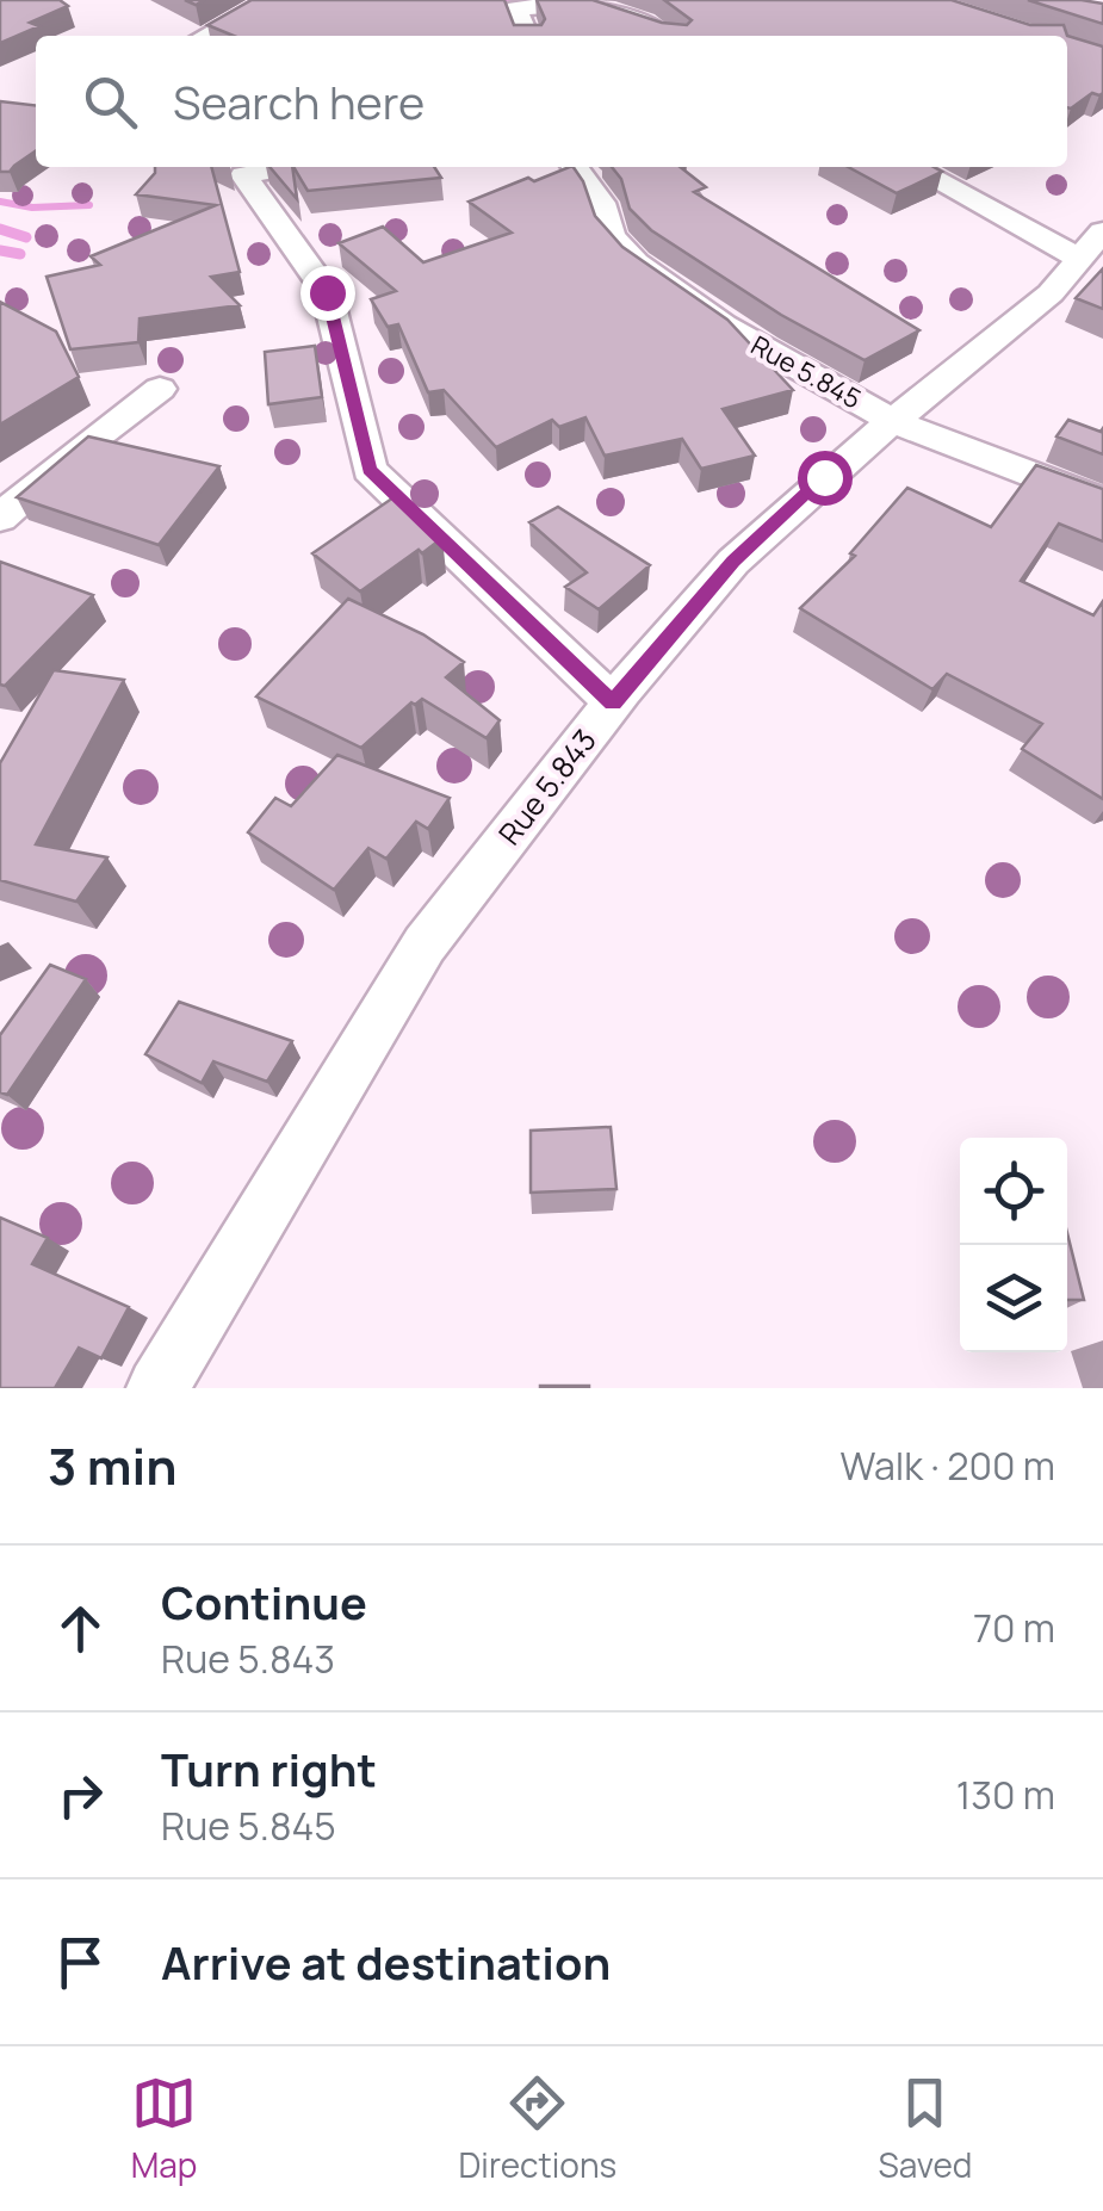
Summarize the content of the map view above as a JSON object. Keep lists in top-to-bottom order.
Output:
{
  "streets": {
    "street": ["Rue 5.845", "Rue 5.843"]
  },
  "crossings": [
    ["Rue 5.845", "Rue 5.843"]
  ],
  "page": {
    "search": "Search here",
    "heading": ["3 min", "Walk · 200 m"],
    "list": [
      ["Continue", "Rue 5.843", "70 m"],
      ["Turn right", "Rue 5.845", "130 m"],
      "Arrive at destination"
    ],
    "nav": ["Map", "Directions", "Saved"]
  }
}
